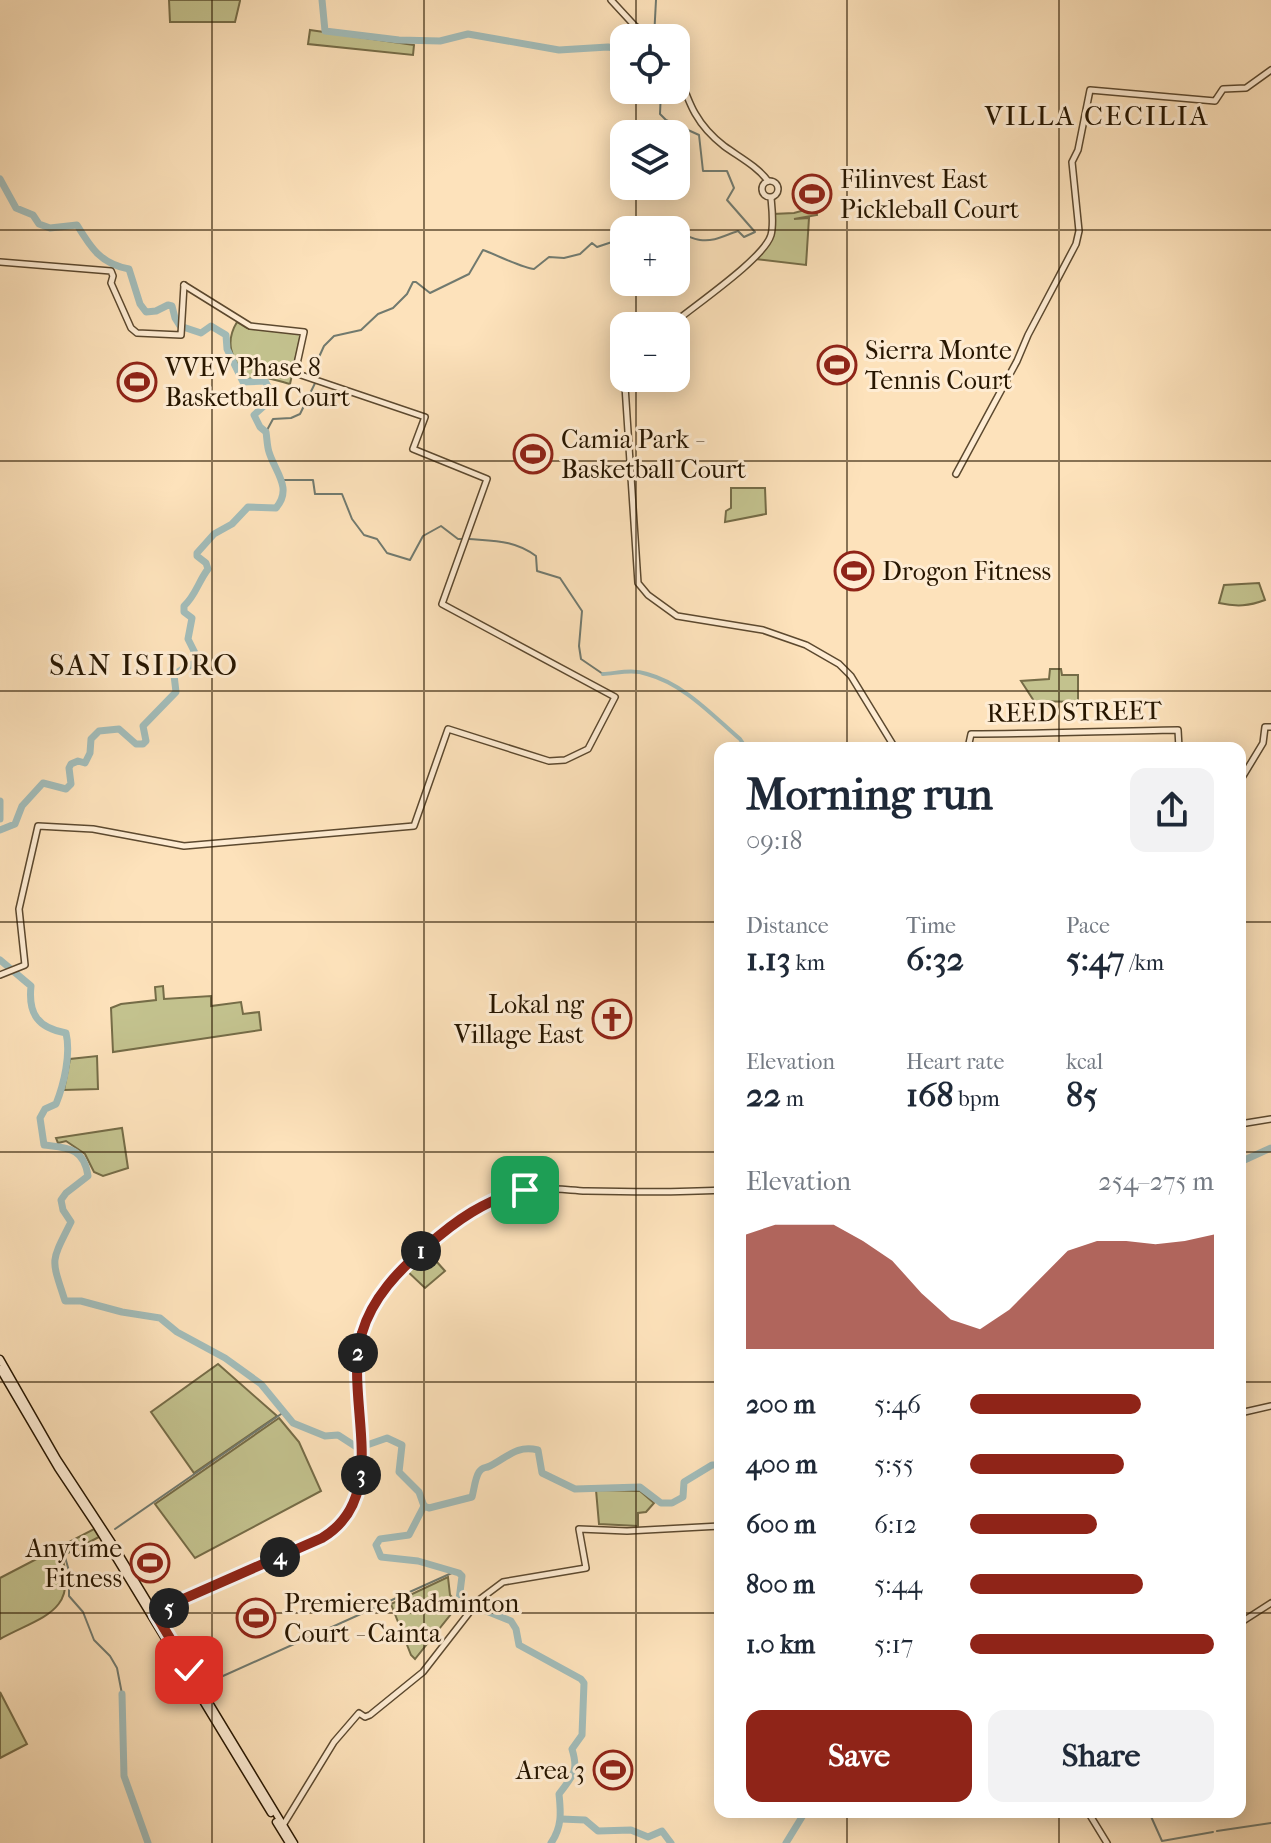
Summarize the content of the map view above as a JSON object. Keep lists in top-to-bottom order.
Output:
{
  "streets": {
    "street": ["REED STREET"]
  },
  "districts": ["VILLA CECILIA", "SAN ISIDRO"],
  "places": {
    "sports": [
      "Filinvest East Pickleball Court",
      "Sierra Monte Tennis Court",
      "VVEV Phase 8 Basketball Court",
      "Camia Park - Basketball Court",
      "Drogon Fitness",
      "Anytime Fitness",
      "Premiere Badminton Court - Cainta",
      "Area 3"
    ],
    "church": ["Lokal ng Village East"]
  },
  "page": {
    "map_buttons": ["+", "−"],
    "heading": ["Morning run", "09:18"],
    "stats": [
      ["Distance", "1.13 km"],
      ["Time", "6:32"],
      ["Pace", "5:47 /km"],
      ["Elevation", "22 m"],
      ["Heart rate", "168 bpm"],
      ["kcal", "85"]
    ],
    "chart": ["Elevation", "254–275 m"],
    "pins": [
      "1",
      "2",
      "3",
      "4",
      "5"
    ],
    "list": [
      {
        "name": "200 m",
        "note": "5:46"
      },
      {
        "name": "400 m",
        "note": "5:55"
      },
      {
        "name": "600 m",
        "note": "6:12"
      },
      {
        "name": "800 m",
        "note": "5:44"
      },
      {
        "name": "1.0 km",
        "note": "5:17"
      }
    ],
    "buttons": ["Save", "Share"]
  }
}
